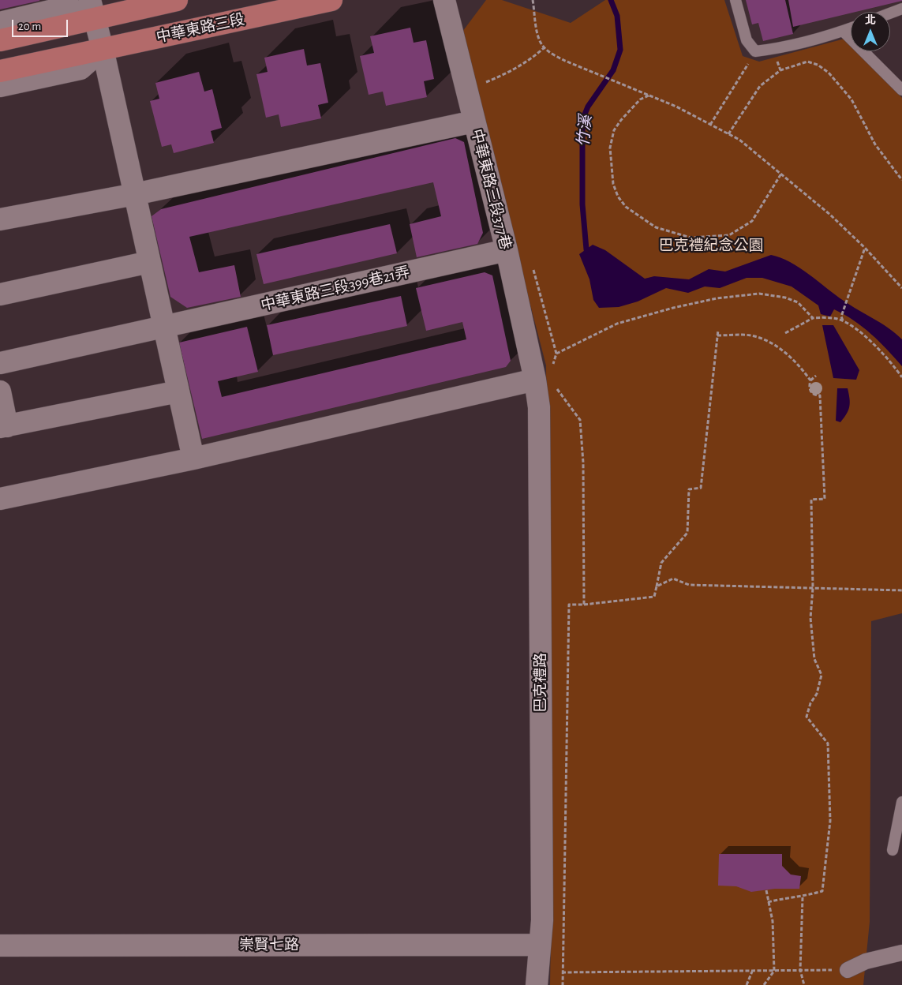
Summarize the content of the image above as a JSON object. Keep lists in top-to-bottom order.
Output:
{
  "streets": {
    "main road": ["中華東路三段"],
    "street": [
      "中華東路三段377巷",
      "中華東路三段399巷21弄",
      "巴克禮路",
      "崇賢七路"
    ]
  },
  "crossings": [
    ["中華東路三段377巷", "中華東路三段399巷21弄"],
    ["中華東路三段377巷", "巴克禮路"],
    ["巴克禮路", "崇賢七路"]
  ],
  "water": ["竹溪"],
  "parks": ["巴克禮紀念公園"],
  "scale_bar": "20 m",
  "north": "top"
}
